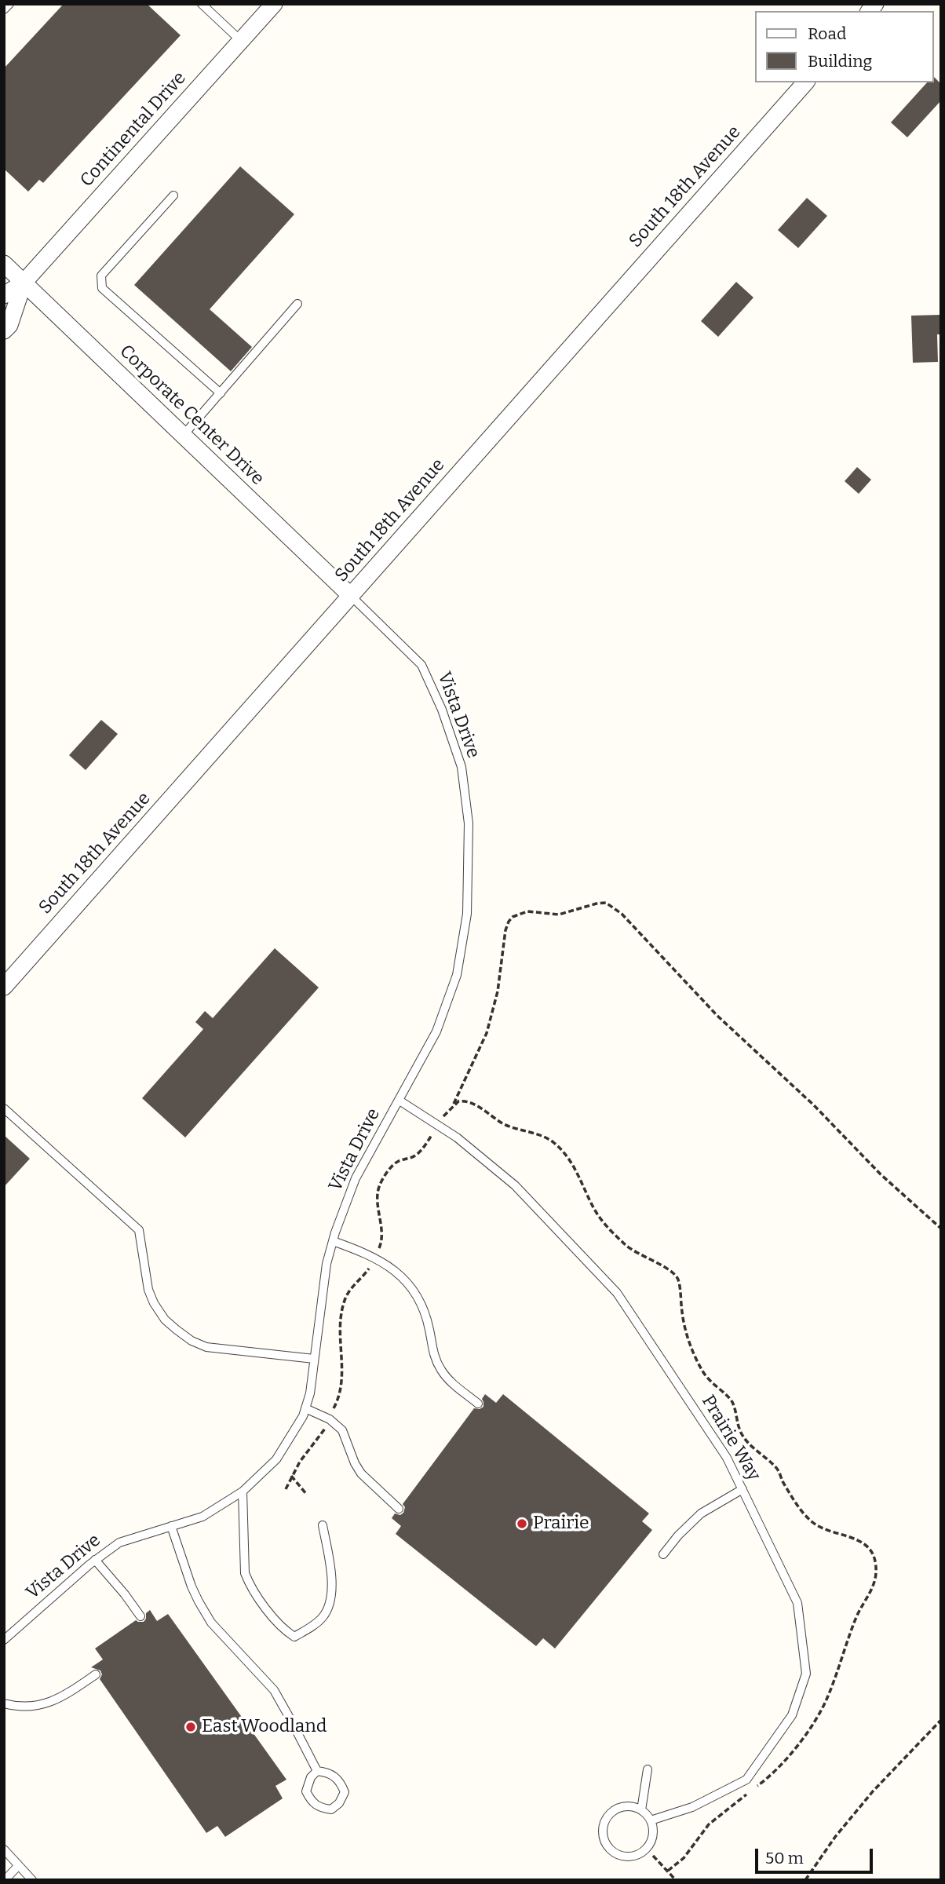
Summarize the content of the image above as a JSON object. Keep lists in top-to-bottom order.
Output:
{
  "streets": {
    "street": ["Continental Drive", "South 18th Avenue", "Corporate Center Drive"],
    "lane": ["Vista Drive", "Prairie Way"]
  },
  "crossings": [
    ["Continental Drive", "Corporate Center Drive"],
    ["South 18th Avenue", "Corporate Center Drive"],
    ["South 18th Avenue", "Vista Drive"],
    ["Corporate Center Drive", "Vista Drive"],
    ["Vista Drive", "Prairie Way"]
  ],
  "places": ["Prairie", "East Woodland"],
  "legend": ["Road", "Building"],
  "scale_bar": "50 m"
}
